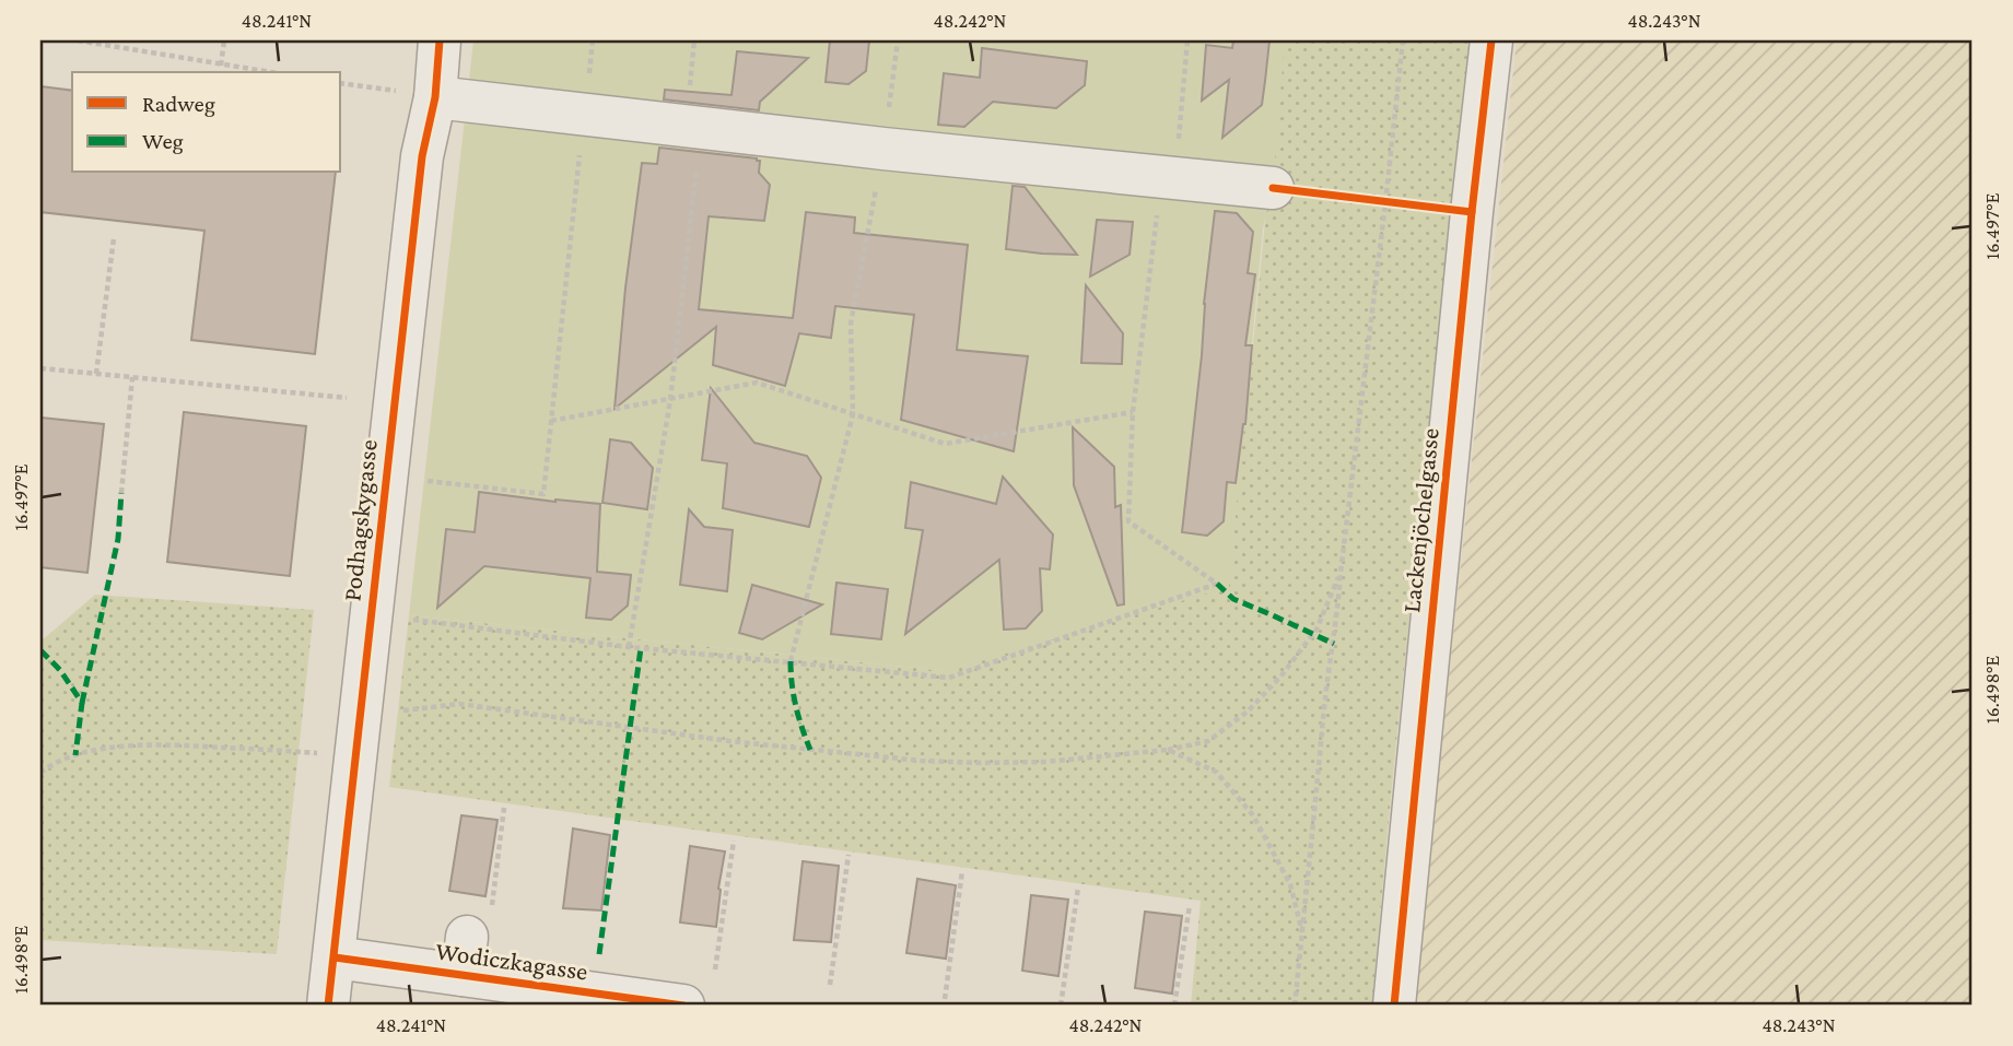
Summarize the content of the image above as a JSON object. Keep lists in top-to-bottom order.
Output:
{
  "streets": {
    "street": ["Podhagskygasse", "Lackenjöchelgasse", "Wodiczkagasse"]
  },
  "crossings": [
    ["Podhagskygasse", "Wodiczkagasse"]
  ],
  "legend": ["Radweg", "Weg"],
  "coordinates": [
    "48.241°N",
    "48.242°N",
    "48.243°N",
    "16.497°E",
    "16.498°E"
  ]
}
